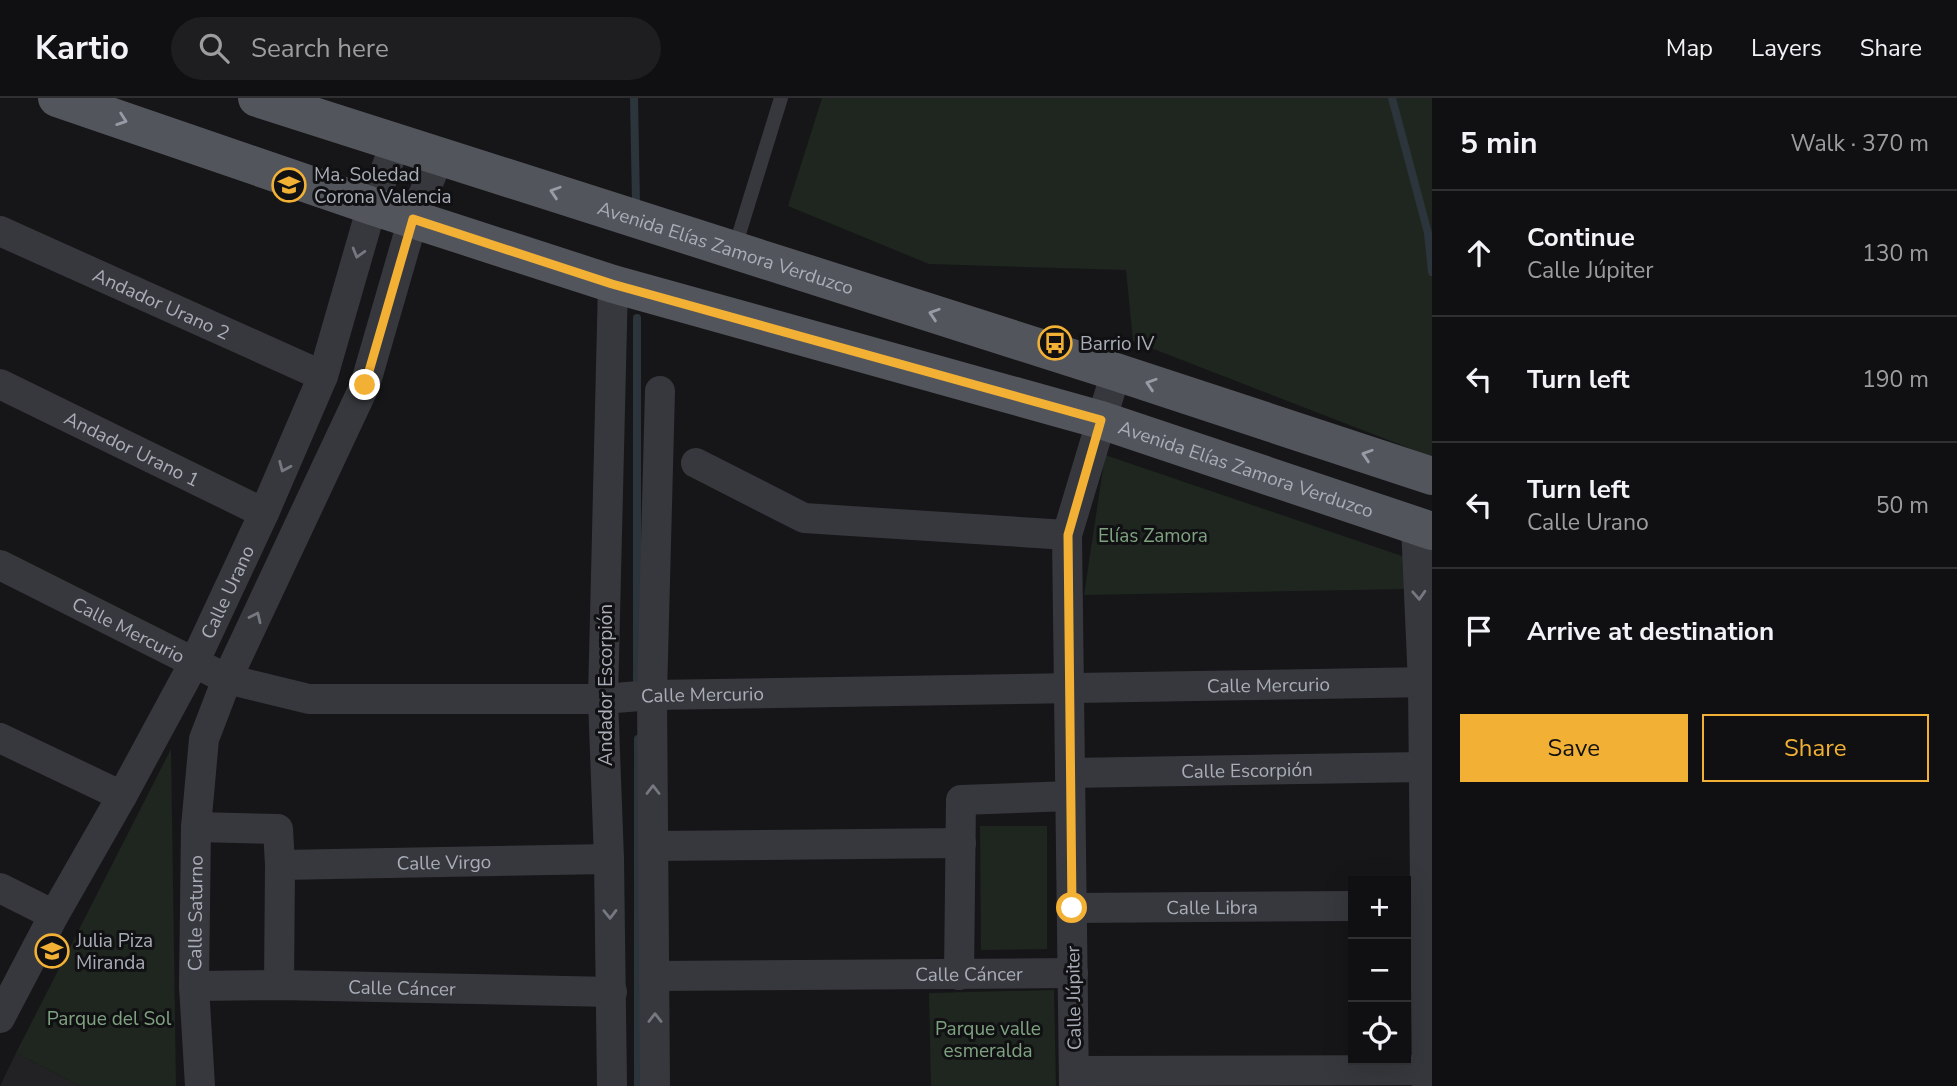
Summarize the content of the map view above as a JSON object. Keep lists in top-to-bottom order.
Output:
{
  "streets": {
    "main road": ["Avenida Elías Zamora Verduzco"],
    "street": [
      "Andador Urano 2",
      "Andador Urano 1",
      "Calle Urano",
      "Calle Mercurio",
      "Andador Escorpión",
      "Calle Escorpión",
      "Calle Virgo",
      "Calle Libra",
      "Calle Saturno",
      "Calle Cáncer",
      "Calle Júpiter"
    ]
  },
  "crossings": [
    ["Avenida Elías Zamora Verduzco", "Calle Urano"],
    ["Avenida Elías Zamora Verduzco", "Andador Escorpión"],
    ["Avenida Elías Zamora Verduzco", "Calle Júpiter"],
    ["Andador Urano 2", "Calle Urano"],
    ["Andador Urano 1", "Calle Urano"],
    ["Calle Urano", "Calle Mercurio"],
    ["Calle Urano", "Calle Saturno"],
    ["Calle Mercurio", "Andador Escorpión"],
    ["Calle Mercurio", "Calle Júpiter"],
    ["Andador Escorpión", "Calle Virgo"],
    ["Andador Escorpión", "Calle Cáncer"],
    ["Calle Escorpión", "Calle Júpiter"],
    ["Calle Libra", "Calle Júpiter"],
    ["Calle Saturno", "Calle Cáncer"],
    ["Calle Cáncer", "Calle Júpiter"]
  ],
  "parks": ["Elías Zamora", "Parque del Sol", "Parque valle esmeralda"],
  "places": {
    "school or university": ["Ma. Soledad Corona Valencia", "Julia Piza Miranda"],
    "bus stop": ["Barrio IV"]
  },
  "page": {
    "header": "Kartio",
    "search": "Search here",
    "nav": ["Map", "Layers", "Share"],
    "heading": ["5 min", "Walk · 370 m"],
    "list": [
      ["Continue", "Calle Júpiter", "130 m"],
      ["Turn left", "190 m"],
      ["Turn left", "Calle Urano", "50 m"],
      "Arrive at destination"
    ],
    "buttons": ["Save", "Share"],
    "map_buttons": ["+", "−"]
  }
}
